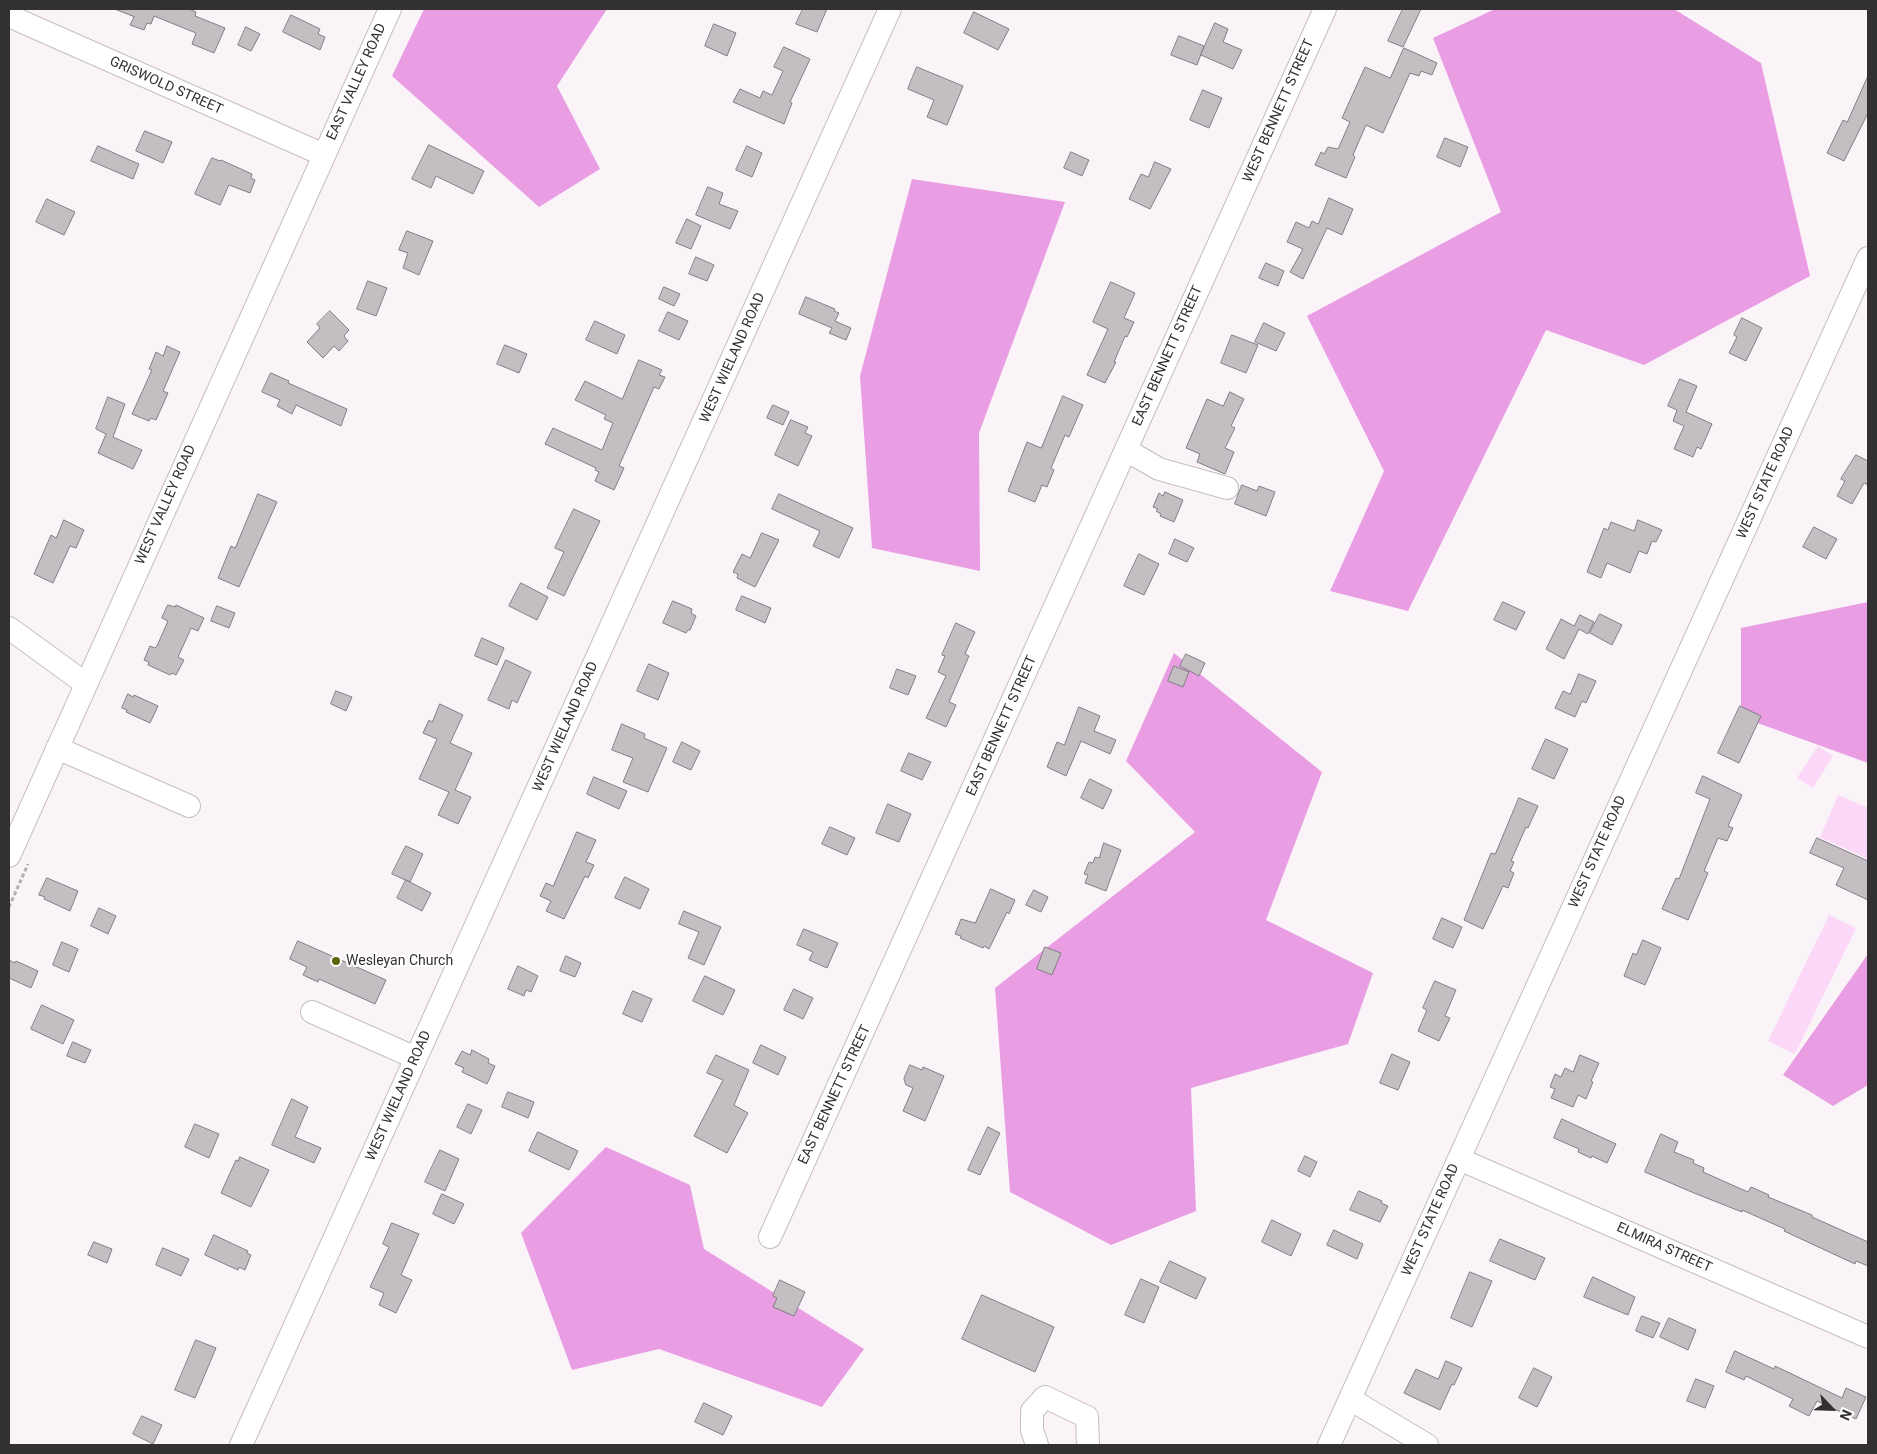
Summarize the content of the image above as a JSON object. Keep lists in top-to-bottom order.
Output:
{
  "streets": {
    "street": [
      "EAST VALLEY ROAD",
      "GRISWOLD STREET",
      "WEST BENNETT STREET",
      "EAST BENNETT STREET",
      "WEST WIELAND ROAD",
      "WEST STATE ROAD",
      "WEST VALLEY ROAD",
      "ELMIRA STREET"
    ]
  },
  "crossings": [
    ["EAST VALLEY ROAD", "GRISWOLD STREET"],
    ["EAST VALLEY ROAD", "WEST VALLEY ROAD"],
    ["GRISWOLD STREET", "WEST VALLEY ROAD"],
    ["WEST BENNETT STREET", "EAST BENNETT STREET"],
    ["WEST STATE ROAD", "ELMIRA STREET"]
  ],
  "places": ["Wesleyan Church"],
  "north": "bottom right"
}
